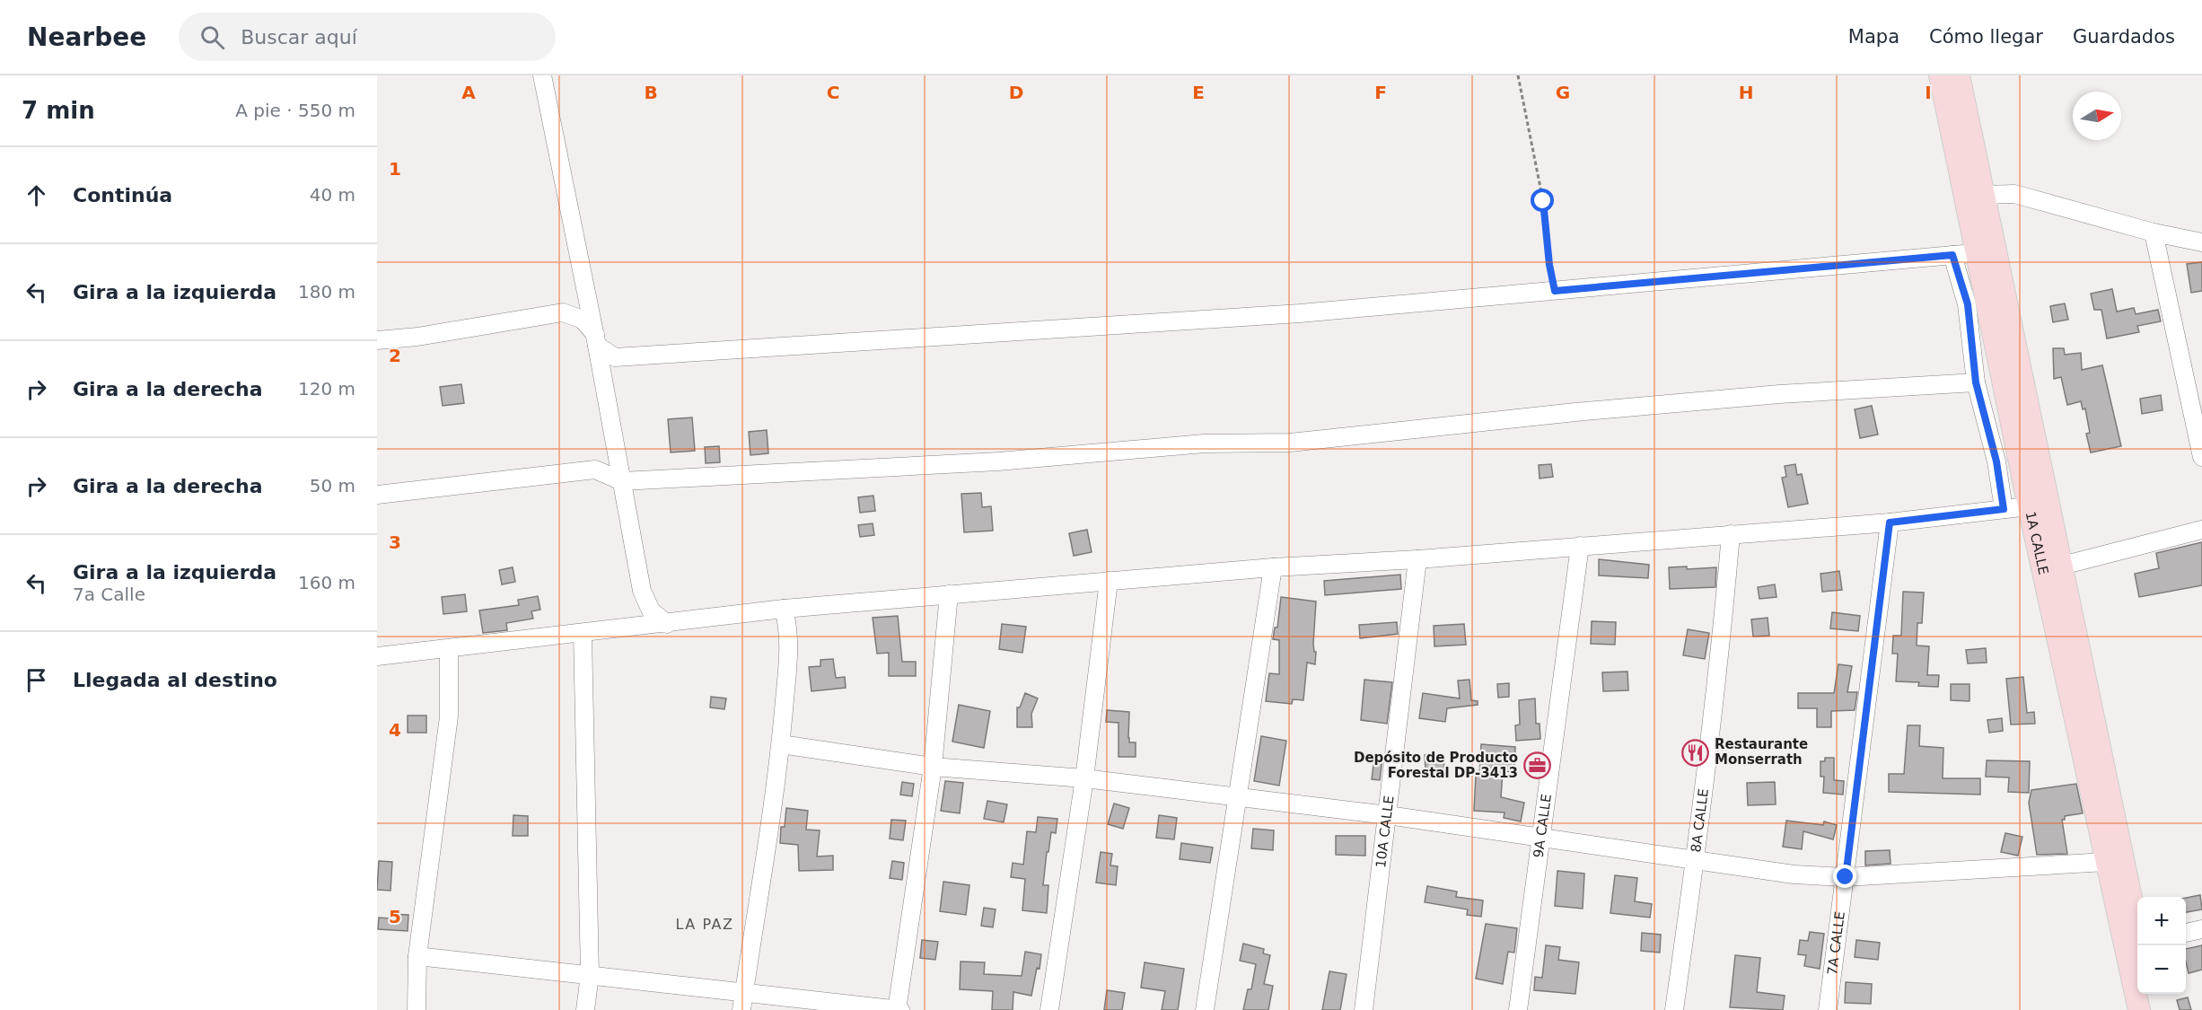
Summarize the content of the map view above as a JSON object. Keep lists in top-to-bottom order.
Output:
{
  "streets": {
    "main road": ["1A CALLE"],
    "street": [
      "8A CALLE",
      "9A CALLE",
      "10A CALLE",
      "7A CALLE"
    ]
  },
  "districts": ["LA PAZ"],
  "places": {
    "restaurant": ["Restaurante Monserrath"],
    "office": ["Depósito de Producto Forestal DP-3413"]
  },
  "north": "right",
  "page": {
    "header": "Nearbee",
    "search": "Buscar aquí",
    "nav": ["Mapa", "Cómo llegar", "Guardados"],
    "heading": ["7 min", "A pie · 550 m"],
    "list": [
      ["Continúa", "40 m"],
      ["Gira a la izquierda", "180 m"],
      ["Gira a la derecha", "120 m"],
      ["Gira a la derecha", "50 m"],
      ["Gira a la izquierda", "7a Calle", "160 m"],
      "Llegada al destino"
    ],
    "map_buttons": ["+", "−"]
  },
  "grid": {
    "columns": [
      "A",
      "B",
      "C",
      "D",
      "E",
      "F",
      "G",
      "H",
      "I"
    ],
    "rows": [
      "1",
      "2",
      "3",
      "4",
      "5"
    ]
  }
}
